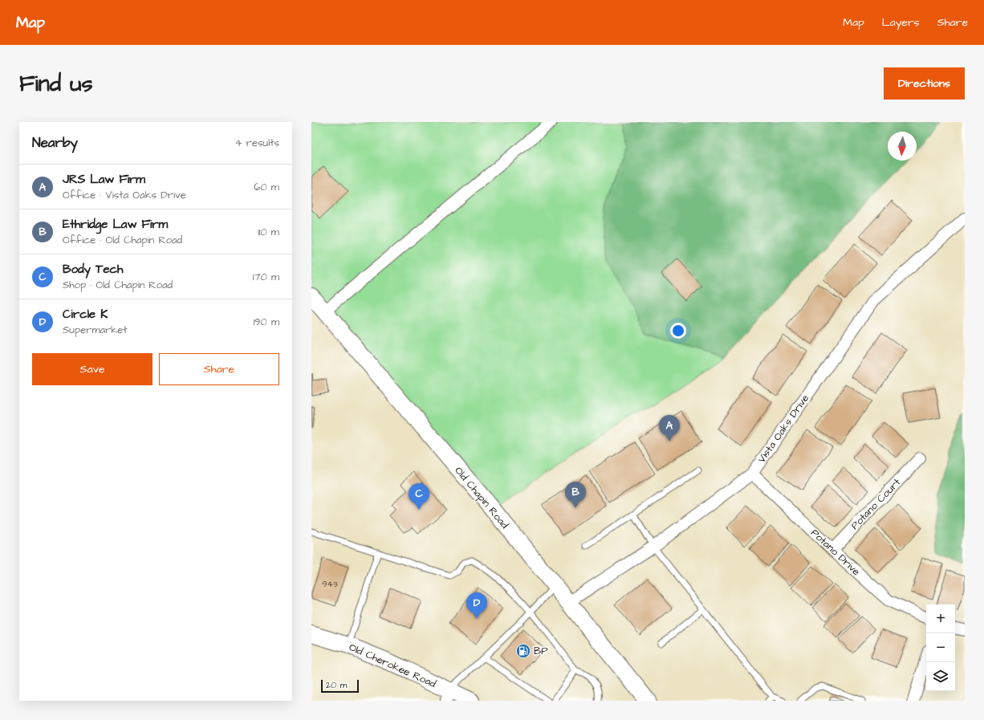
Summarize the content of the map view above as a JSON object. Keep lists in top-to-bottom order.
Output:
{
  "streets": {
    "street": [
      "Vista Oaks Drive",
      "Old Chapin Road",
      "Potano Court",
      "Potano Drive",
      "Old Cherokee Road"
    ]
  },
  "crossings": [
    ["Vista Oaks Drive", "Old Chapin Road"],
    ["Vista Oaks Drive", "Potano Drive"],
    ["Potano Court", "Potano Drive"]
  ],
  "places": {
    "fuel station": ["BP"]
  },
  "house_numbers": ["943"],
  "scale_bar": "20 m",
  "north": "bottom",
  "page": {
    "header": "Map",
    "nav": ["Map", "Layers", "Share"],
    "buttons": [
      "Directions",
      ["Save", "Share"]
    ],
    "title": "Find us",
    "heading": ["Nearby", "4 results"],
    "list": [
      {
        "mark": "A",
        "name": "JRS Law Firm",
        "note": "Office · Vista Oaks Drive",
        "value": "60 m"
      },
      {
        "mark": "B",
        "name": "Ethridge Law Firm",
        "note": "Office · Old Chapin Road",
        "value": "110 m"
      },
      {
        "mark": "C",
        "name": "Body Tech",
        "note": "Shop · Old Chapin Road",
        "value": "170 m"
      },
      {
        "mark": "D",
        "name": "Circle K",
        "note": "Supermarket",
        "value": "190 m"
      }
    ],
    "pins": [
      "A",
      "B",
      "C",
      "D"
    ],
    "map_buttons": ["+", "−"],
    "scale": "20 m"
  }
}
